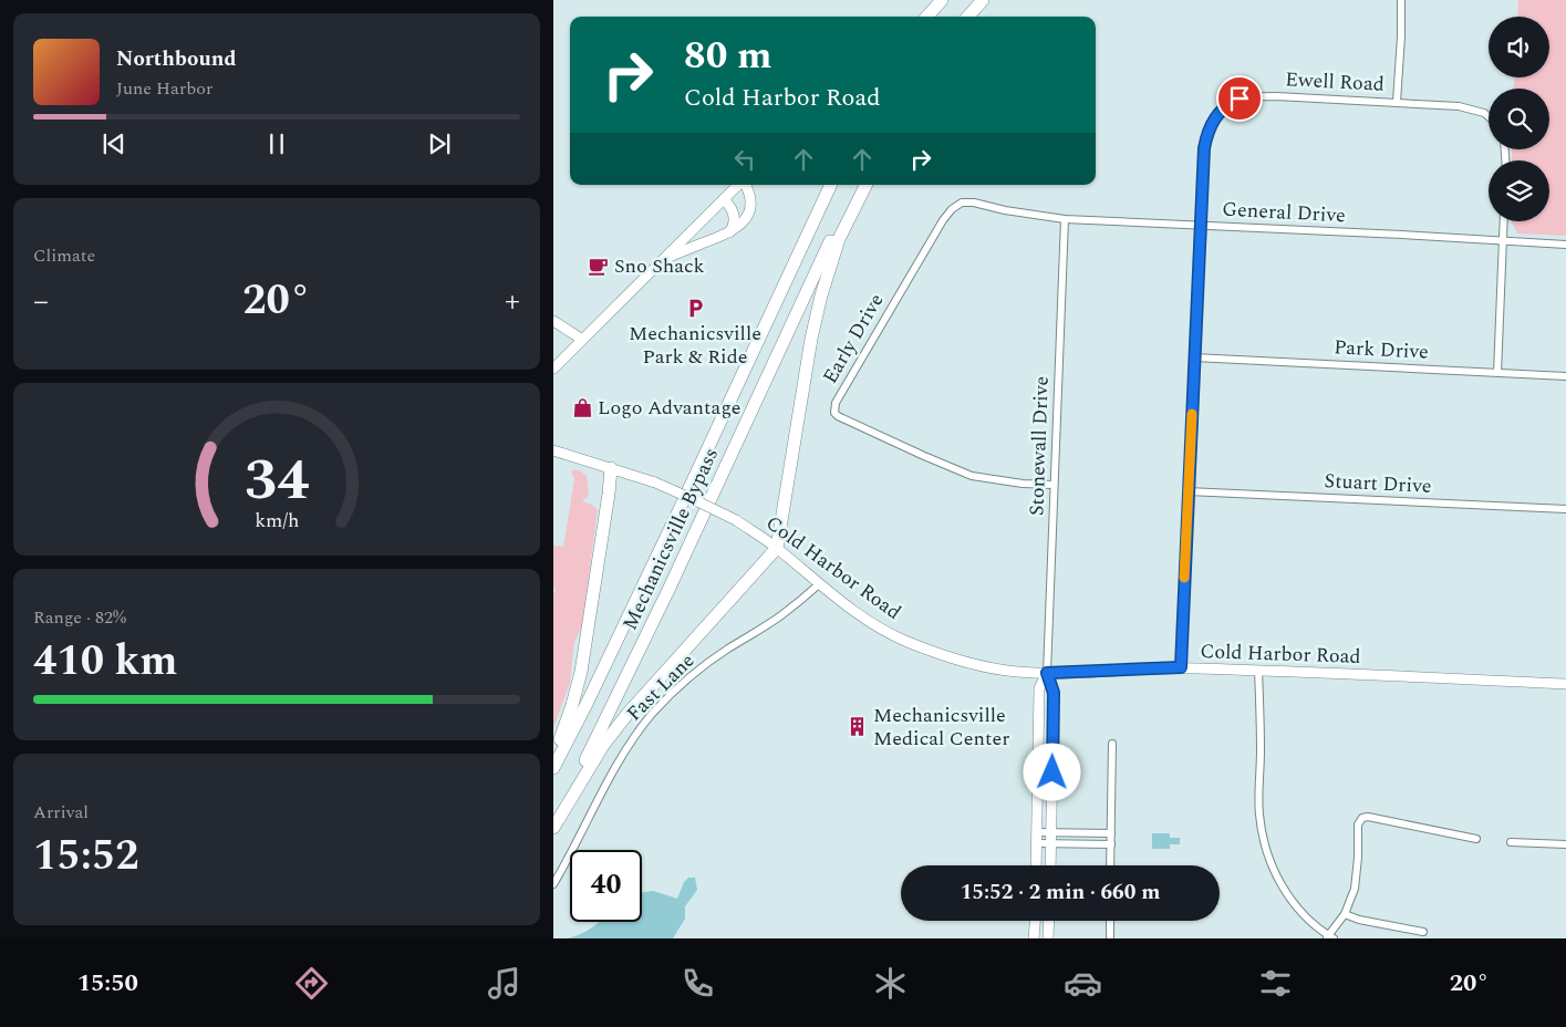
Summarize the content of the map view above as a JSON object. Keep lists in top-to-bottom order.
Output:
{
  "streets": {
    "highway": ["Mechanicsville Bypass"],
    "main road": ["Cold Harbor Road"],
    "street": [
      "Ewell Road",
      "General Drive",
      "Early Drive",
      "Park Drive",
      "Stonewall Drive",
      "Stuart Drive",
      "Fast Lane"
    ]
  },
  "crossings": [
    ["Ewell Road", "General Drive"],
    ["Ewell Road", "Park Drive"],
    ["Ewell Road", "Stuart Drive"],
    ["Ewell Road", "Cold Harbor Road"],
    ["General Drive", "Early Drive"],
    ["General Drive", "Stonewall Drive"],
    ["Early Drive", "Stonewall Drive"],
    ["Stonewall Drive", "Cold Harbor Road"],
    ["Cold Harbor Road", "Fast Lane"]
  ],
  "places": {
    "cafe": ["Sno Shack"],
    "parking": ["Mechanicsville Park & Ride"],
    "shop": ["Logo Advantage"],
    "building": ["Mechanicsville Medical Center"]
  },
  "page": {
    "turn": ["80 m", "Cold Harbor Road"],
    "song": ["Northbound", "June Harbor"],
    "tile": [
      "Climate",
      ["Range · 82%", "410 km"],
      ["Arrival", "15:52"]
    ],
    "heat": ["−", "20°", "+"],
    "limit": "40",
    "trip": "15:52 · 2 min · 660 m",
    "tabs": ["15:50", "20°"],
    "gauge": ["34", "km/h"]
  }
}
